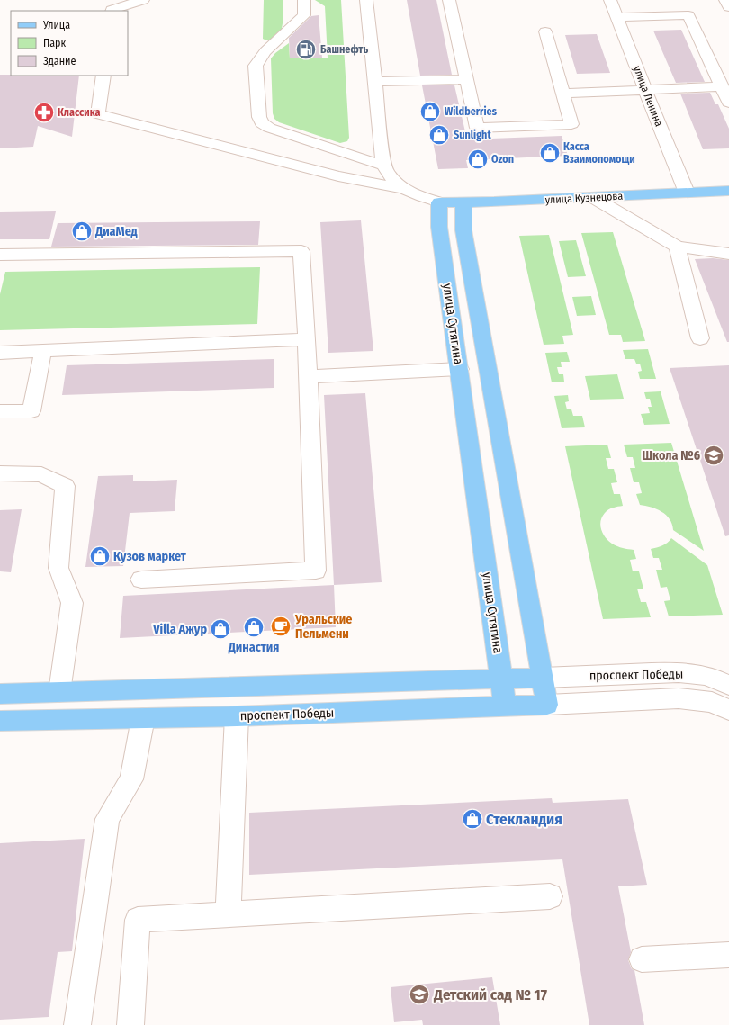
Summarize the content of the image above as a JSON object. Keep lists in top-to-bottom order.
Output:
{
  "streets": {
    "main road": ["улица Кузнецова", "улица Сутягина", "проспект Победы"],
    "street": ["улица Ленина"]
  },
  "crossings": [
    ["улица Ленина", "улица Кузнецова"],
    ["улица Кузнецова", "улица Сутягина"],
    ["улица Сутягина", "проспект Победы"]
  ],
  "places": {
    "fuel station": ["Башнефть"],
    "shop": [
      "Wildberries",
      "Sunlight",
      "Касса Взаимопомощи",
      "Ozon",
      "ДиаМед",
      "Кузов маркет",
      "Династия",
      "Villa Ажур",
      "Стекландия"
    ],
    "pharmacy": ["Классика"],
    "school or university": ["Школа №6", "Детский сад № 17"],
    "cafe": ["Уральские Пельмени"]
  },
  "legend": ["Улица", "Парк", "Здание"]
}
